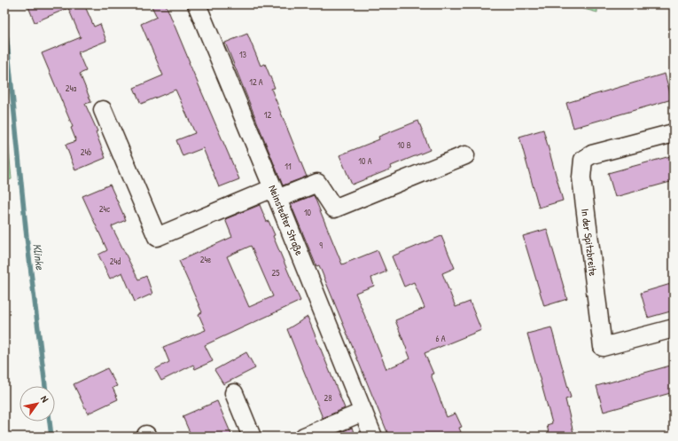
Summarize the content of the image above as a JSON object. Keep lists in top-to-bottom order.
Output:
{
  "streets": {
    "street": ["Neinstedter Straße", "In der Spitzbreite"]
  },
  "water": ["Klinke"],
  "house_numbers": [
    "13",
    "12 A",
    "24a",
    "12",
    "10 B",
    "24b",
    "10 A",
    "11",
    "24c",
    "10",
    "9",
    "24e",
    "24d",
    "25",
    "6 A",
    "28"
  ],
  "north": "top right"
}
